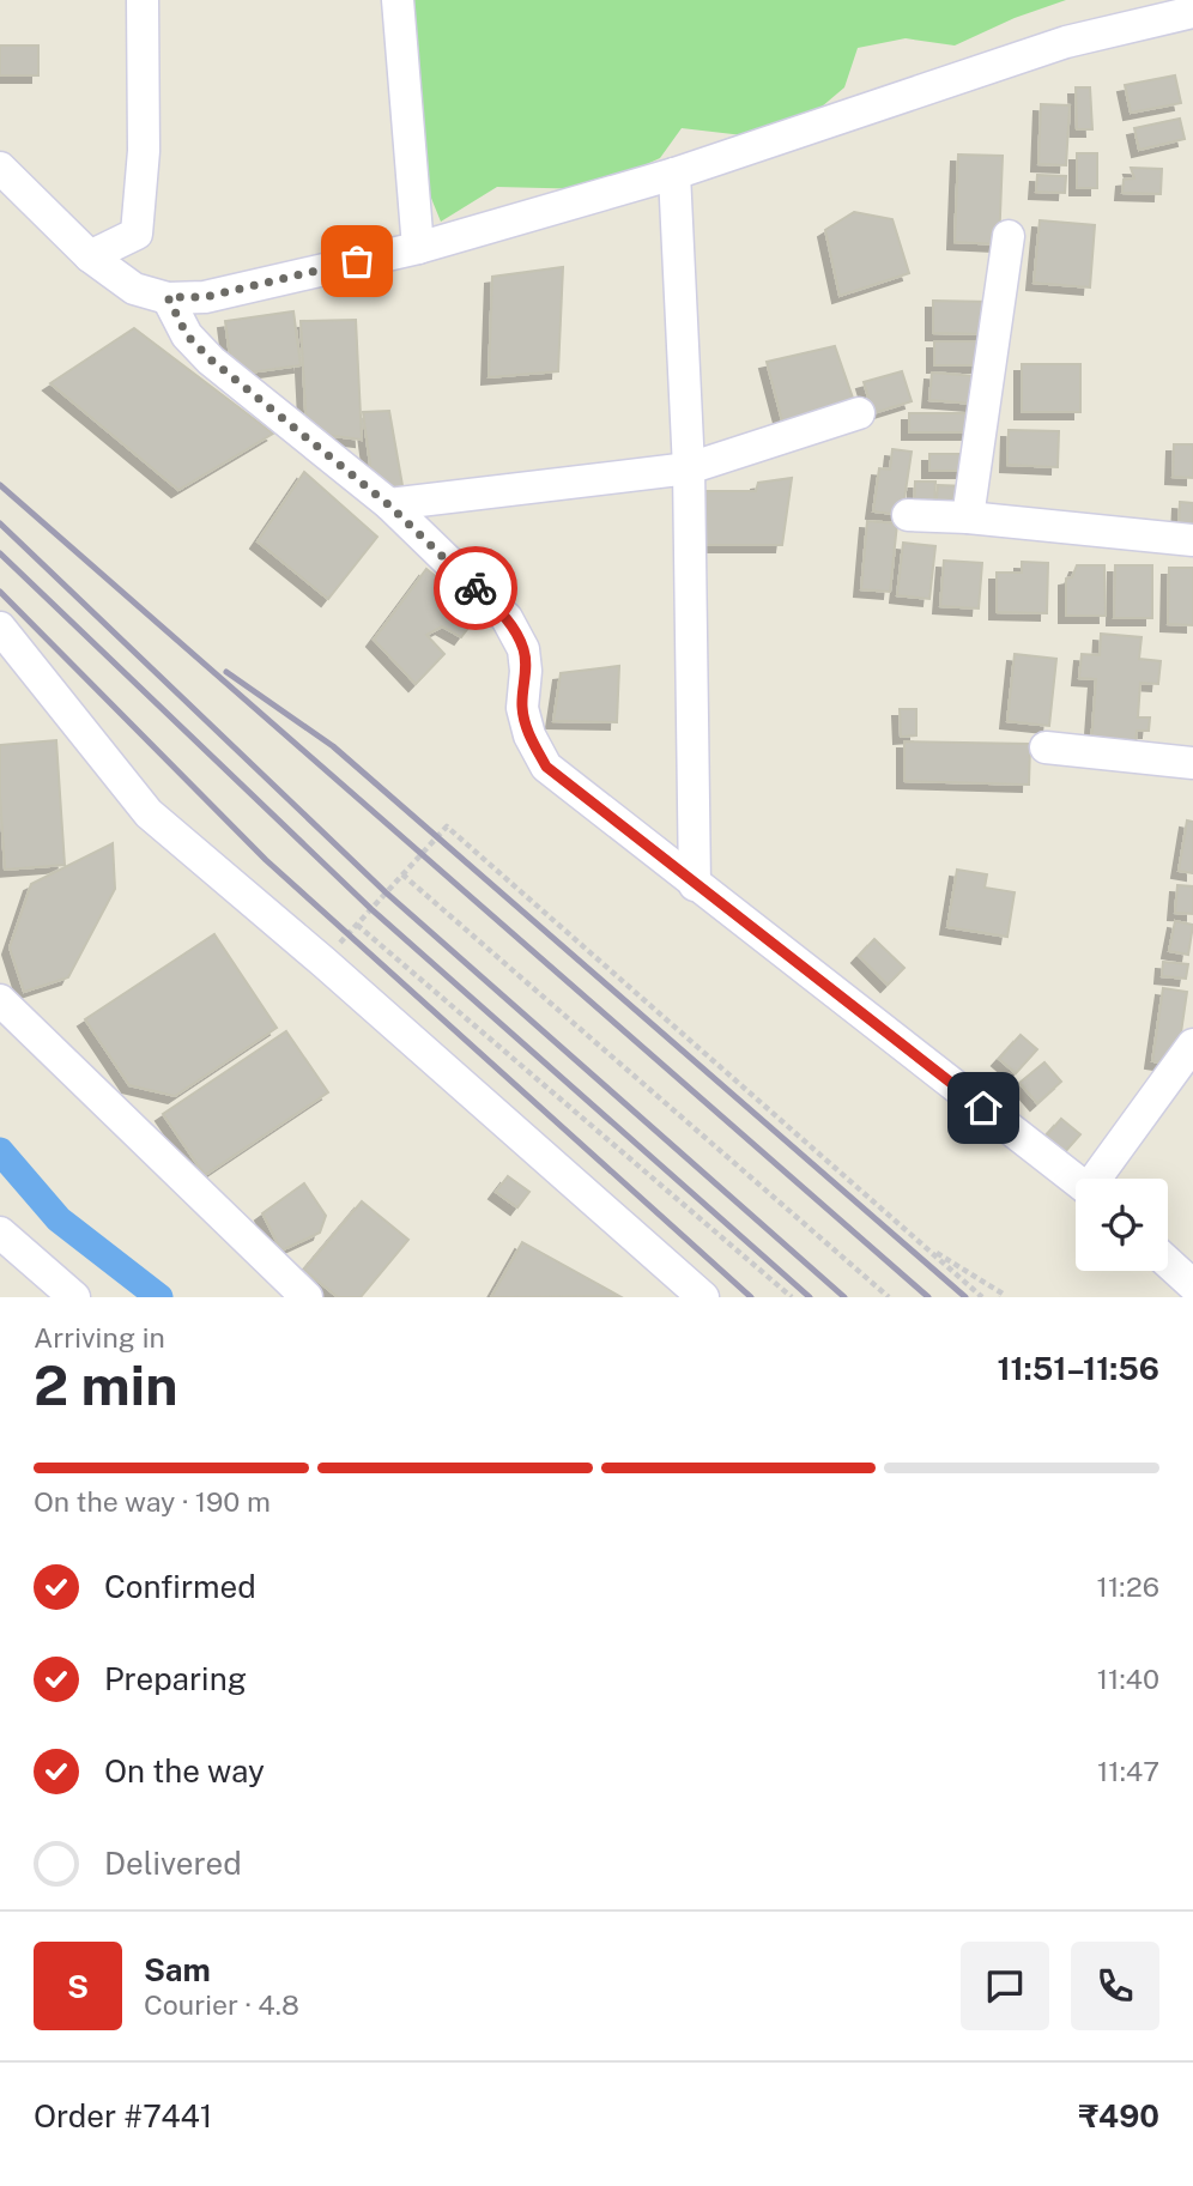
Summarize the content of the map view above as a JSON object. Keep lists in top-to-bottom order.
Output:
{
  "page": {
    "heading": ["2 min", "Arriving in", "11:51–11:56"],
    "panel": [
      "Sam",
      "Courier · 4.8",
      "Order #7441",
      "₹490"
    ],
    "bar": "On the way · 190 m",
    "list": [
      ["Confirmed", "11:26"],
      ["Preparing", "11:40"],
      ["On the way", "11:47"],
      "Delivered"
    ],
    "round": "S"
  }
}
